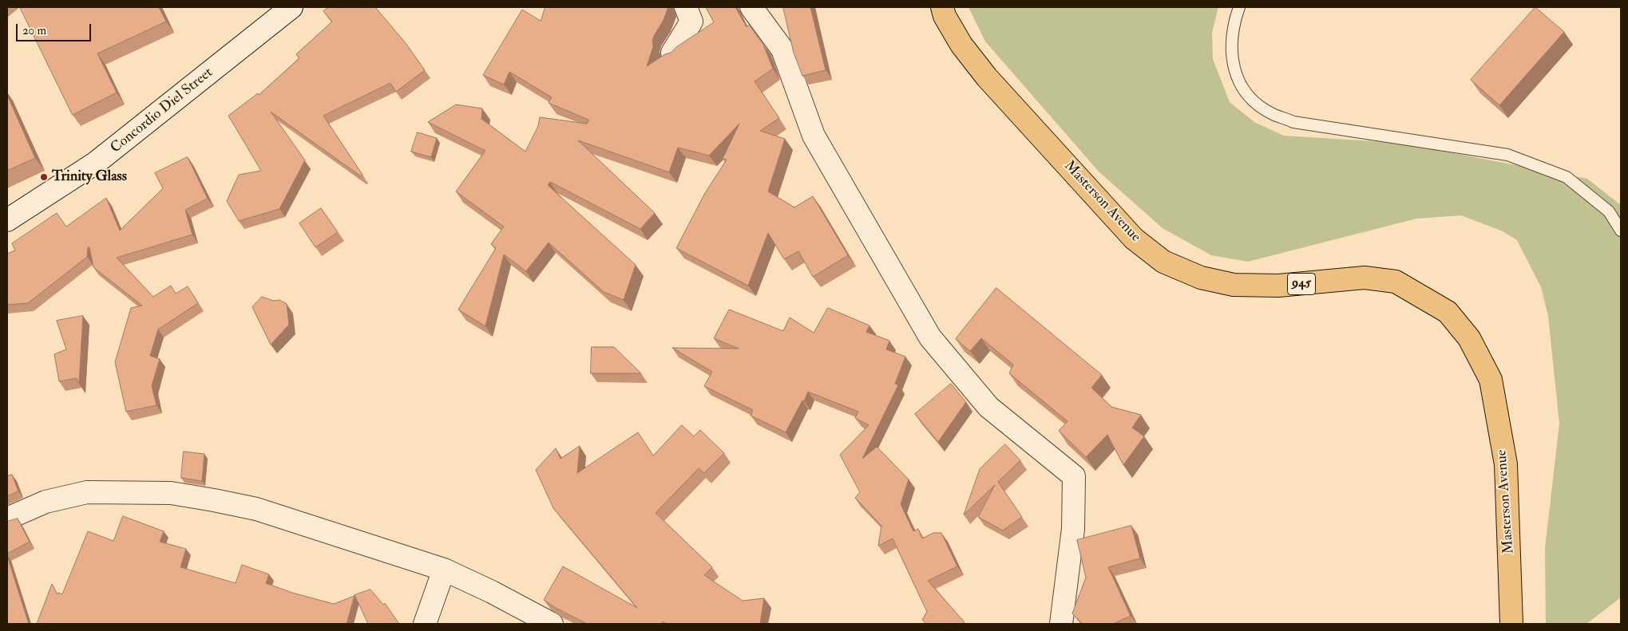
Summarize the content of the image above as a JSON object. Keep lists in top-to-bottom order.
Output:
{
  "streets": {
    "main road": ["Masterson Avenue", "945"],
    "street": ["Concordio Diel Street"]
  },
  "places": ["Trinity Glass"],
  "scale_bar": "20 m"
}
